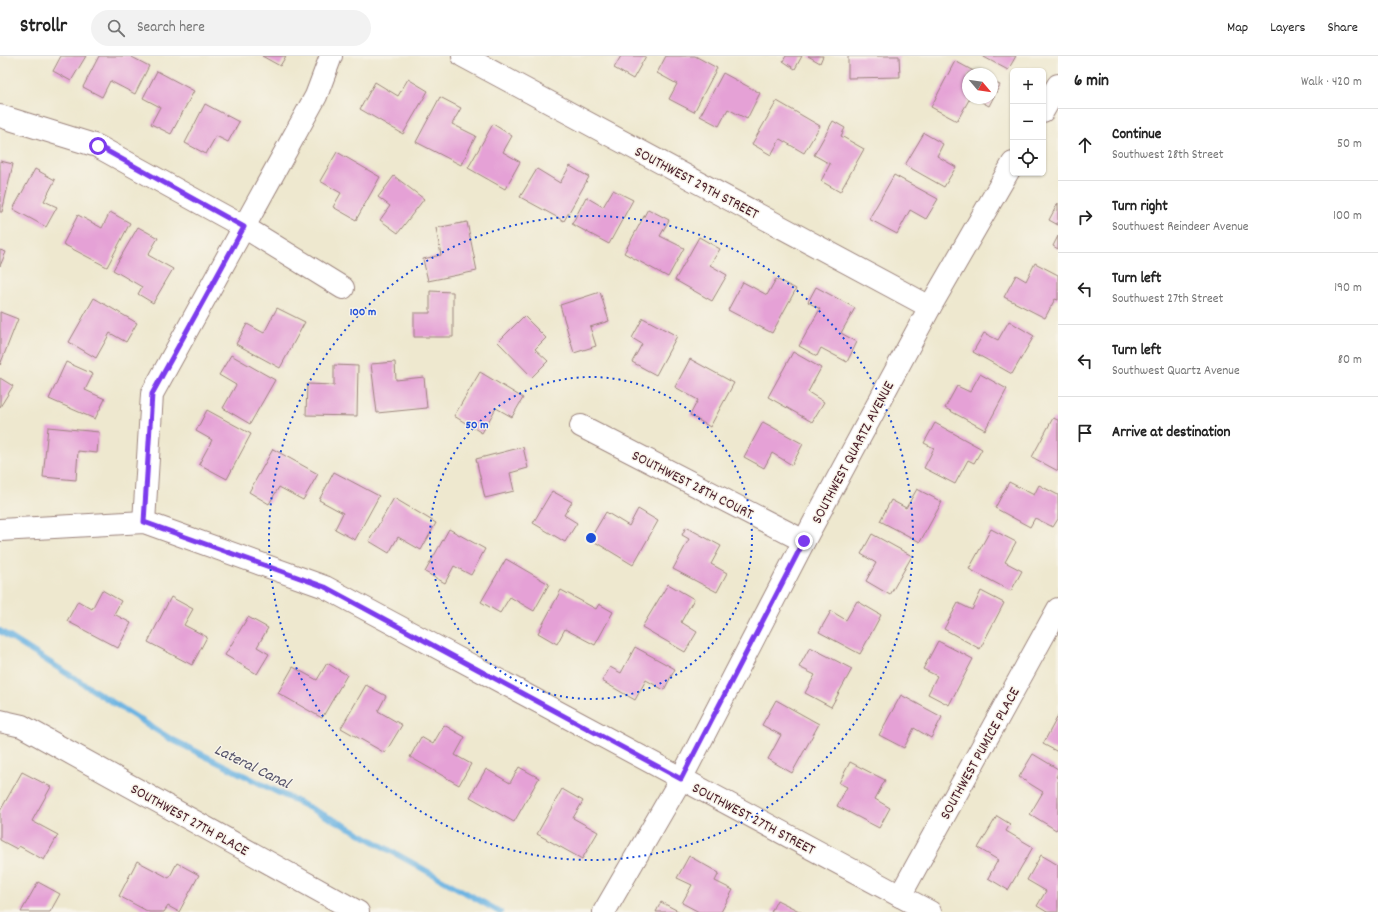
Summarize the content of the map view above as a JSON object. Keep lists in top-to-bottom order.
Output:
{
  "streets": {
    "street": [
      "SOUTHWEST 29TH STREET",
      "SOUTHWEST QUARTZ AVENUE",
      "SOUTHWEST 28TH COURT",
      "SOUTHWEST PUMICE PLACE",
      "SOUTHWEST 27TH STREET",
      "SOUTHWEST 27TH PLACE"
    ]
  },
  "crossings": [
    ["SOUTHWEST 29TH STREET", "SOUTHWEST QUARTZ AVENUE"],
    ["SOUTHWEST QUARTZ AVENUE", "SOUTHWEST 28TH COURT"],
    ["SOUTHWEST QUARTZ AVENUE", "SOUTHWEST 27TH STREET"],
    ["SOUTHWEST PUMICE PLACE", "SOUTHWEST 27TH STREET"]
  ],
  "water": ["Lateral Canal"],
  "north": "bottom right",
  "page": {
    "header": "Strollr",
    "search": "Search here",
    "nav": ["Map", "Layers", "Share"],
    "heading": ["6 min", "Walk · 420 m"],
    "map_buttons": ["+", "−"],
    "list": [
      ["Continue", "Southwest 28th Street", "50 m"],
      ["Turn right", "Southwest Reindeer Avenue", "100 m"],
      ["Turn left", "Southwest 27th Street", "190 m"],
      ["Turn left", "Southwest Quartz Avenue", "80 m"],
      "Arrive at destination"
    ]
  },
  "rings": ["100 m", "50 m"]
}
